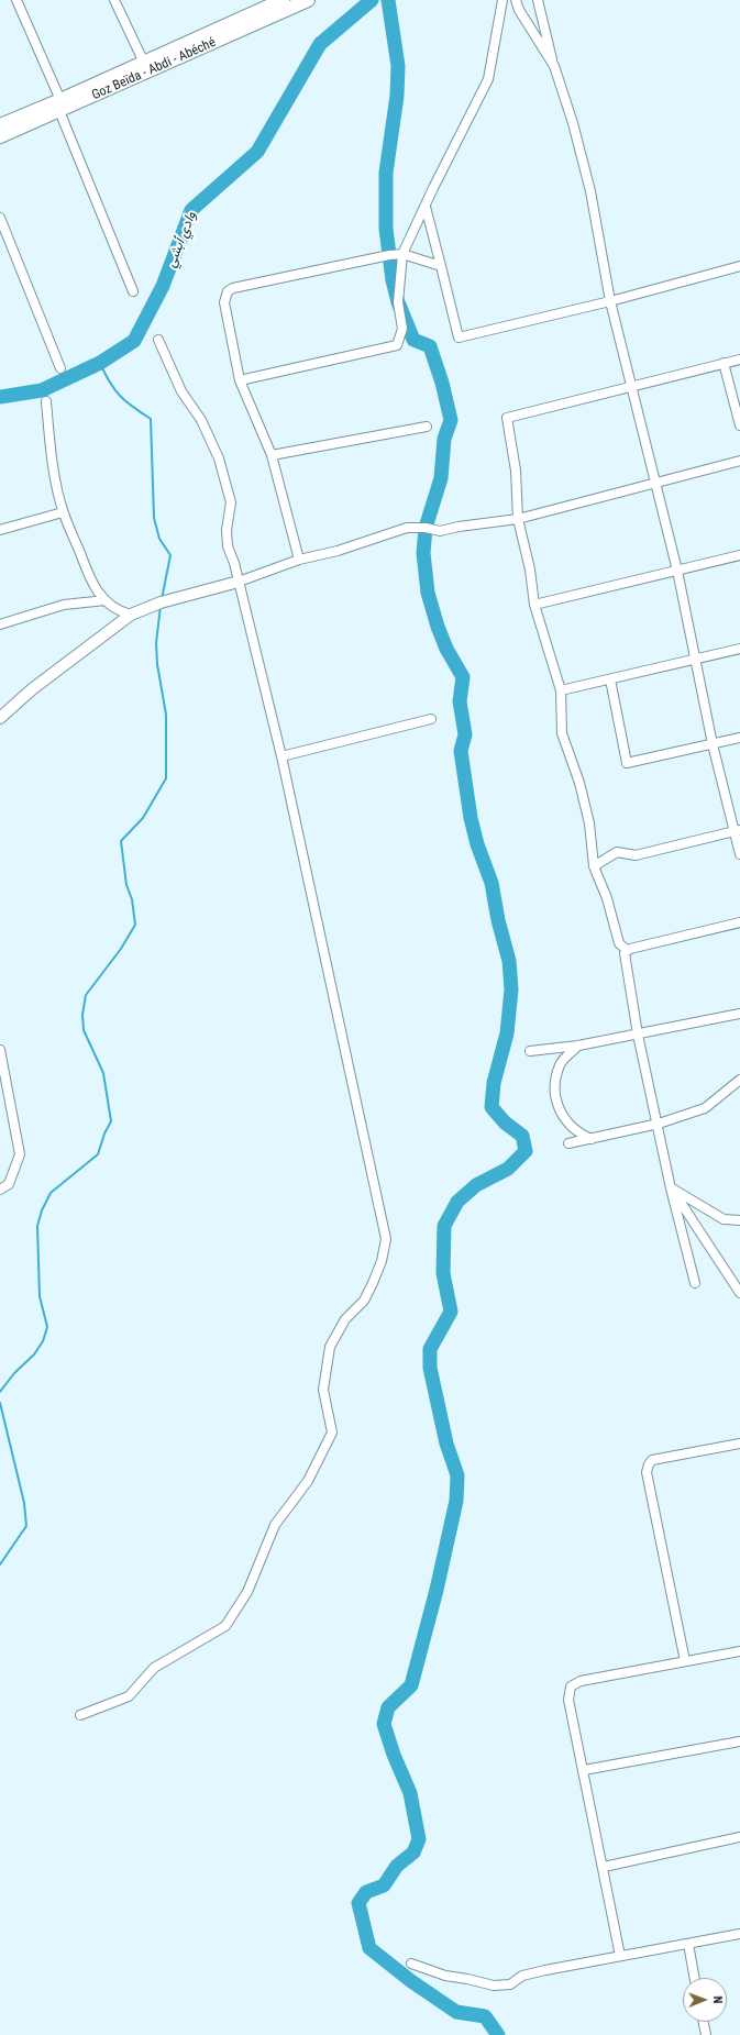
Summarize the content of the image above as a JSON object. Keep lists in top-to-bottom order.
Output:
{
  "streets": {
    "main road": ["Goz Beïda - Abdi - Abéché"]
  },
  "water": ["وادي أبشي"],
  "north": "right"
}
